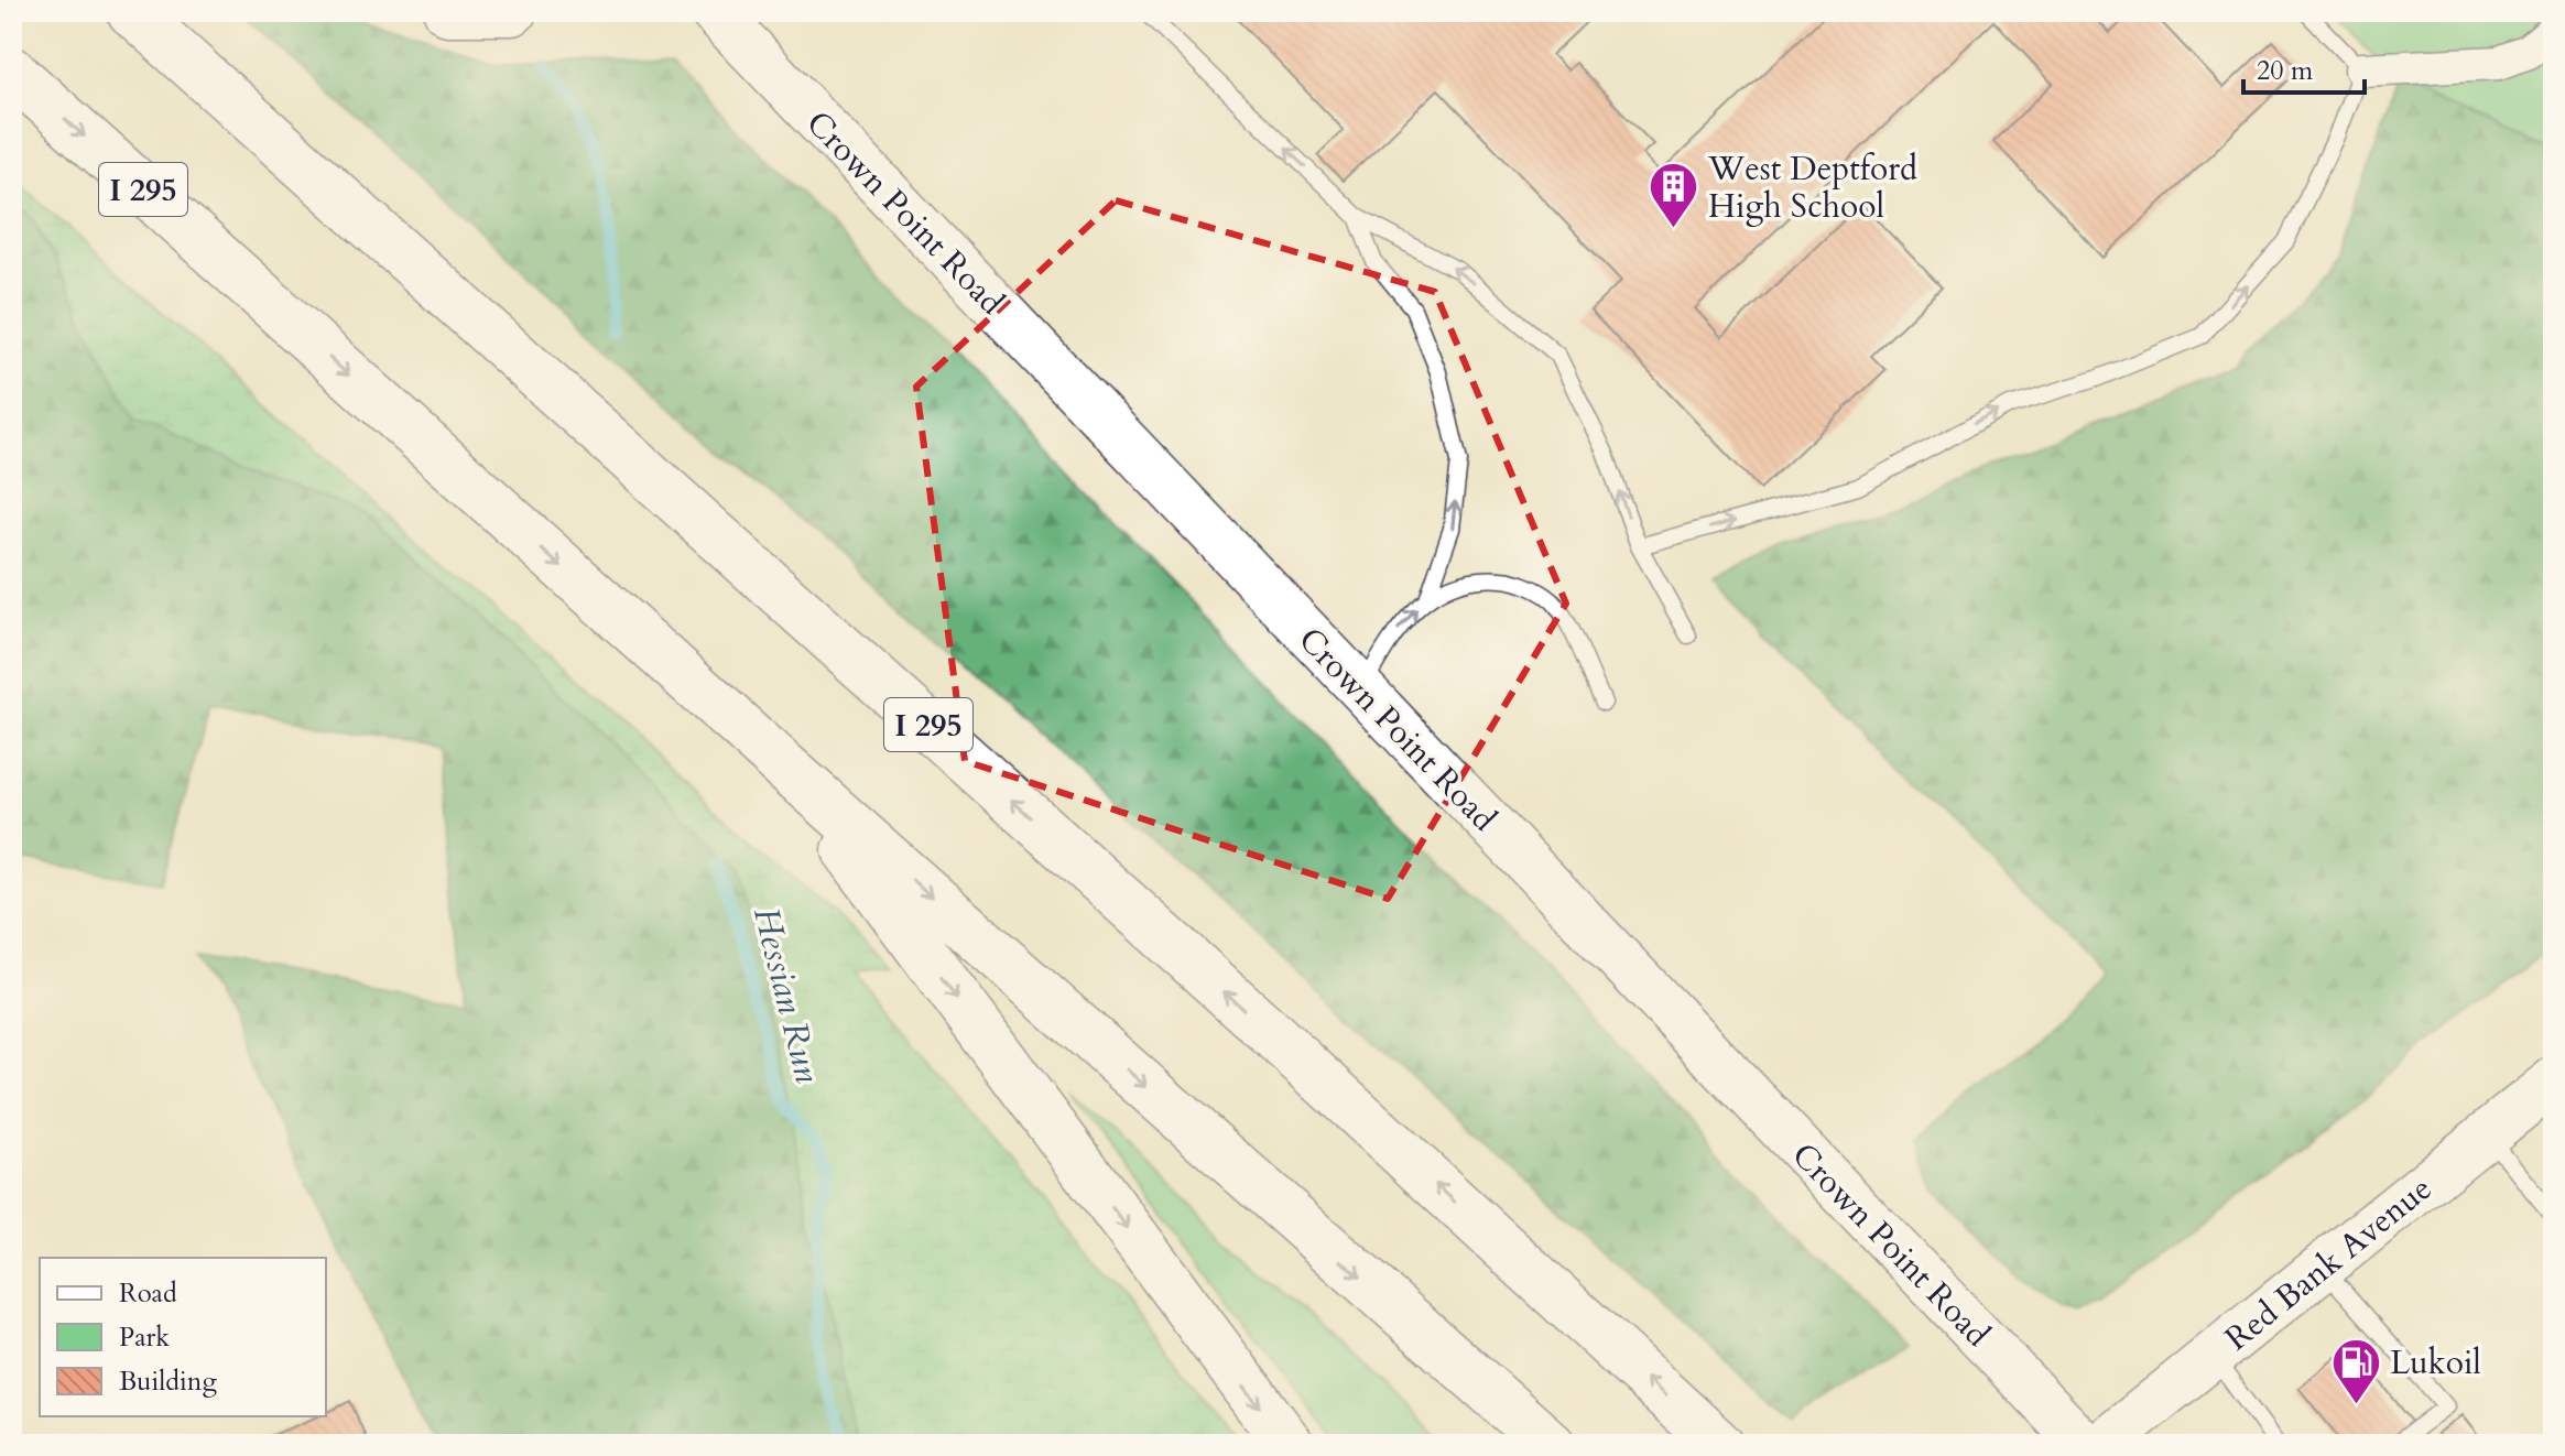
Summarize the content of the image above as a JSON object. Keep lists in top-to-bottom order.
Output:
{
  "streets": {
    "highway": ["I 295"],
    "main road": ["Crown Point Road", "Red Bank Avenue"]
  },
  "water": ["Hessian Run"],
  "places": {
    "building": ["West Deptford High School"],
    "fuel station": ["Lukoil"]
  },
  "legend": ["Road", "Park", "Building"],
  "scale_bar": "20 m"
}
